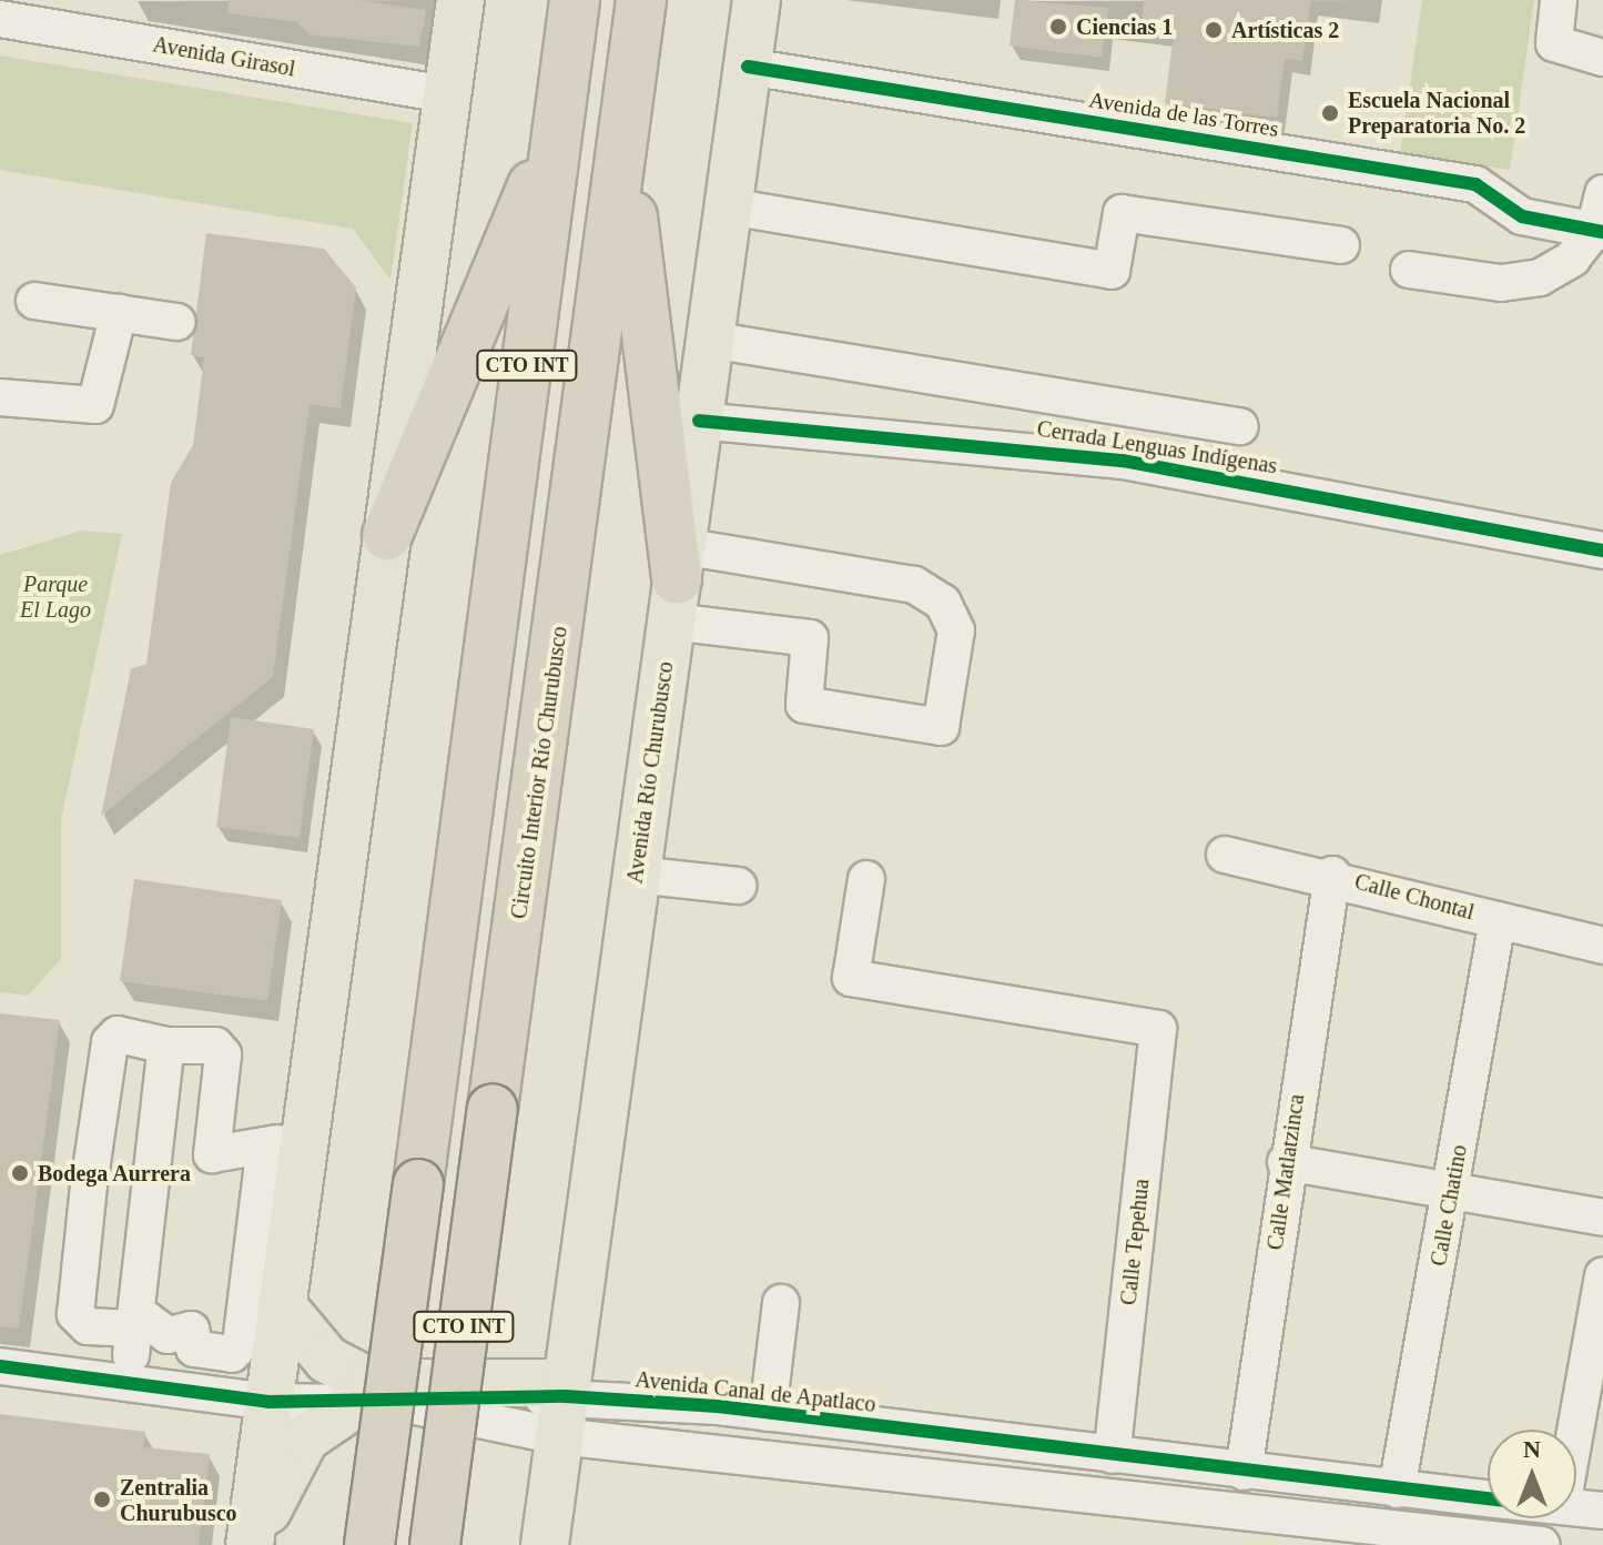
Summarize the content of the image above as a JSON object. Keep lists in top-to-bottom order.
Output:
{
  "streets": {
    "highway": ["CTO INT", "Circuito Interior Río Churubusco"],
    "main road": ["Avenida Río Churubusco"],
    "street": [
      "Avenida Girasol",
      "Avenida de las Torres",
      "Cerrada Lenguas Indígenas",
      "Calle Chontal",
      "Calle Matlatzinca",
      "Calle Chatino",
      "Calle Tepehua",
      "Avenida Canal de Apatlaco"
    ]
  },
  "crossings": [
    ["Avenida de las Torres", "Avenida Río Churubusco"],
    ["Cerrada Lenguas Indígenas", "Avenida Río Churubusco"],
    ["Avenida Río Churubusco", "Avenida Canal de Apatlaco"],
    ["Calle Chontal", "Calle Matlatzinca"],
    ["Calle Chontal", "Calle Chatino"],
    ["Calle Matlatzinca", "Avenida Canal de Apatlaco"],
    ["Calle Chatino", "Avenida Canal de Apatlaco"],
    ["Calle Tepehua", "Avenida Canal de Apatlaco"]
  ],
  "parks": ["Parque El Lago"],
  "places": [
    "Ciencias 1",
    "Artísticas 2",
    "Escuela Nacional Preparatoria No. 2",
    "Bodega Aurrera",
    "Zentralia Churubusco"
  ],
  "north": "top"
}
